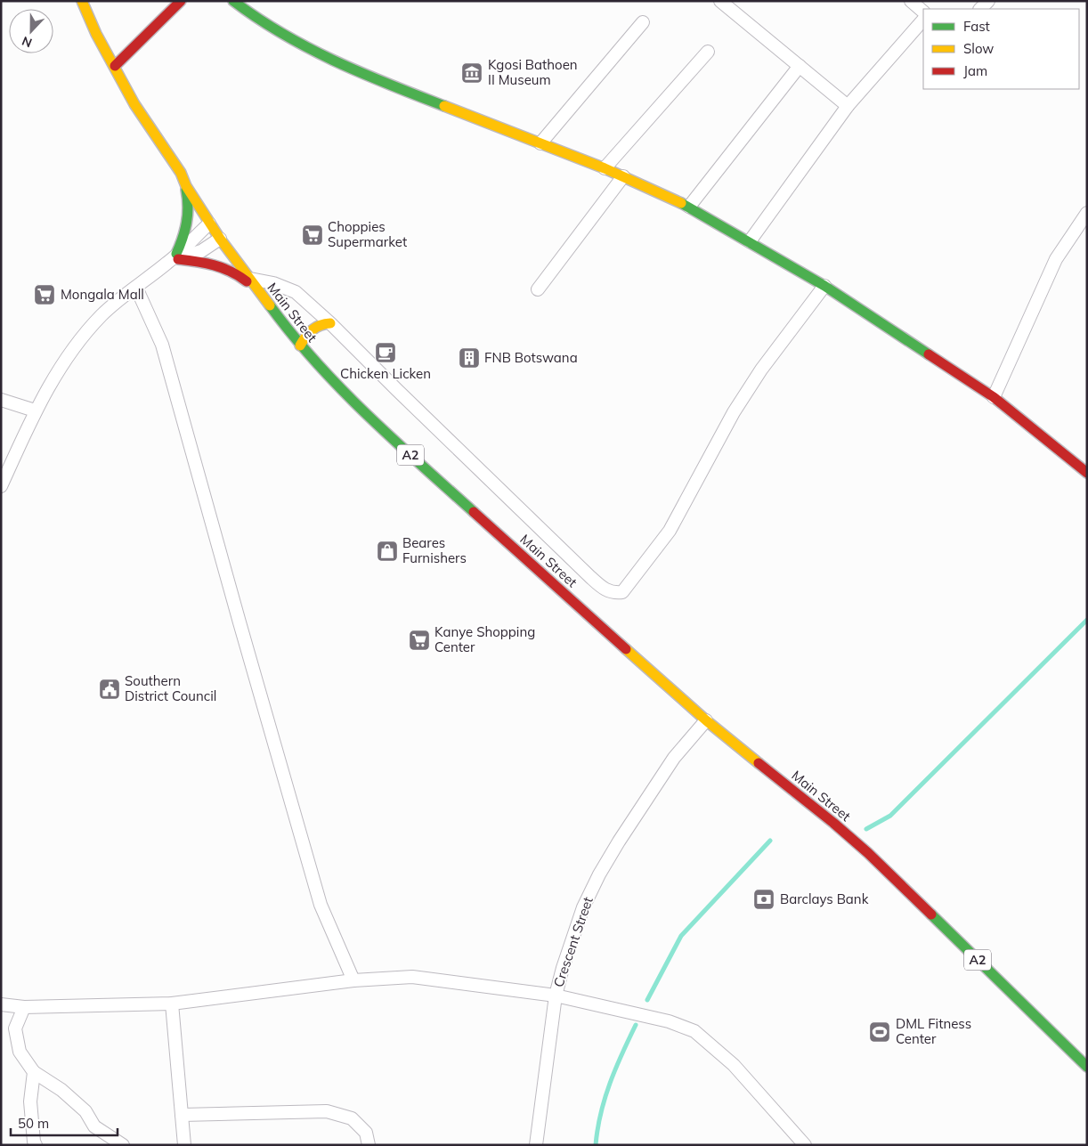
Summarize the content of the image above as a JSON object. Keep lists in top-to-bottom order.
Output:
{
  "streets": {
    "main road": ["Main Street", "A2"],
    "street": ["Crescent Street"]
  },
  "crossings": [
    ["Main Street", "Crescent Street"]
  ],
  "places": {
    "museum": ["Kgosi Bathoen II Museum"],
    "supermarket": ["Choppies Supermarket", "Mongala Mall", "Kanye Shopping Center"],
    "cafe": ["Chicken Licken"],
    "building": ["FNB Botswana"],
    "shop": ["Beares Furnishers"],
    "public building": ["Southern District Council"],
    "bank": ["Barclays Bank"],
    "sports": ["DML Fitness Center"]
  },
  "legend": ["Fast", "Slow", "Jam"],
  "scale_bar": "50 m",
  "north": "bottom"
}
